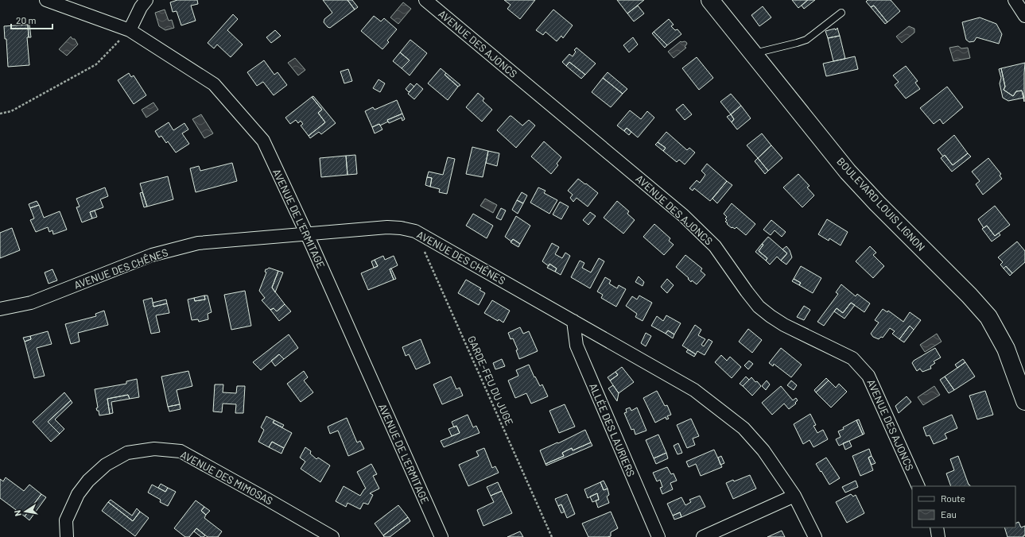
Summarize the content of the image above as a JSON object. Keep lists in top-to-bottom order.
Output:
{
  "streets": {
    "main road": ["BOULEVARD LOUIS LIGNON"],
    "street": [
      "AVENUE DES AJONCS",
      "AVENUE DE L'ERMITAGE",
      "AVENUE DES CHÊNES",
      "ALLÉE DES LAURIERS",
      "AVENUE DES MIMOSAS"
    ],
    "path": ["GARDE-FEU DU JUGE"]
  },
  "crossings": [
    ["AVENUE DE L'ERMITAGE", "AVENUE DES CHÊNES"],
    ["AVENUE DES CHÊNES", "GARDE-FEU DU JUGE"],
    ["AVENUE DES CHÊNES", "ALLÉE DES LAURIERS"]
  ],
  "legend": ["Route", "Eau"],
  "scale_bar": "20 m",
  "north": "left"
}
